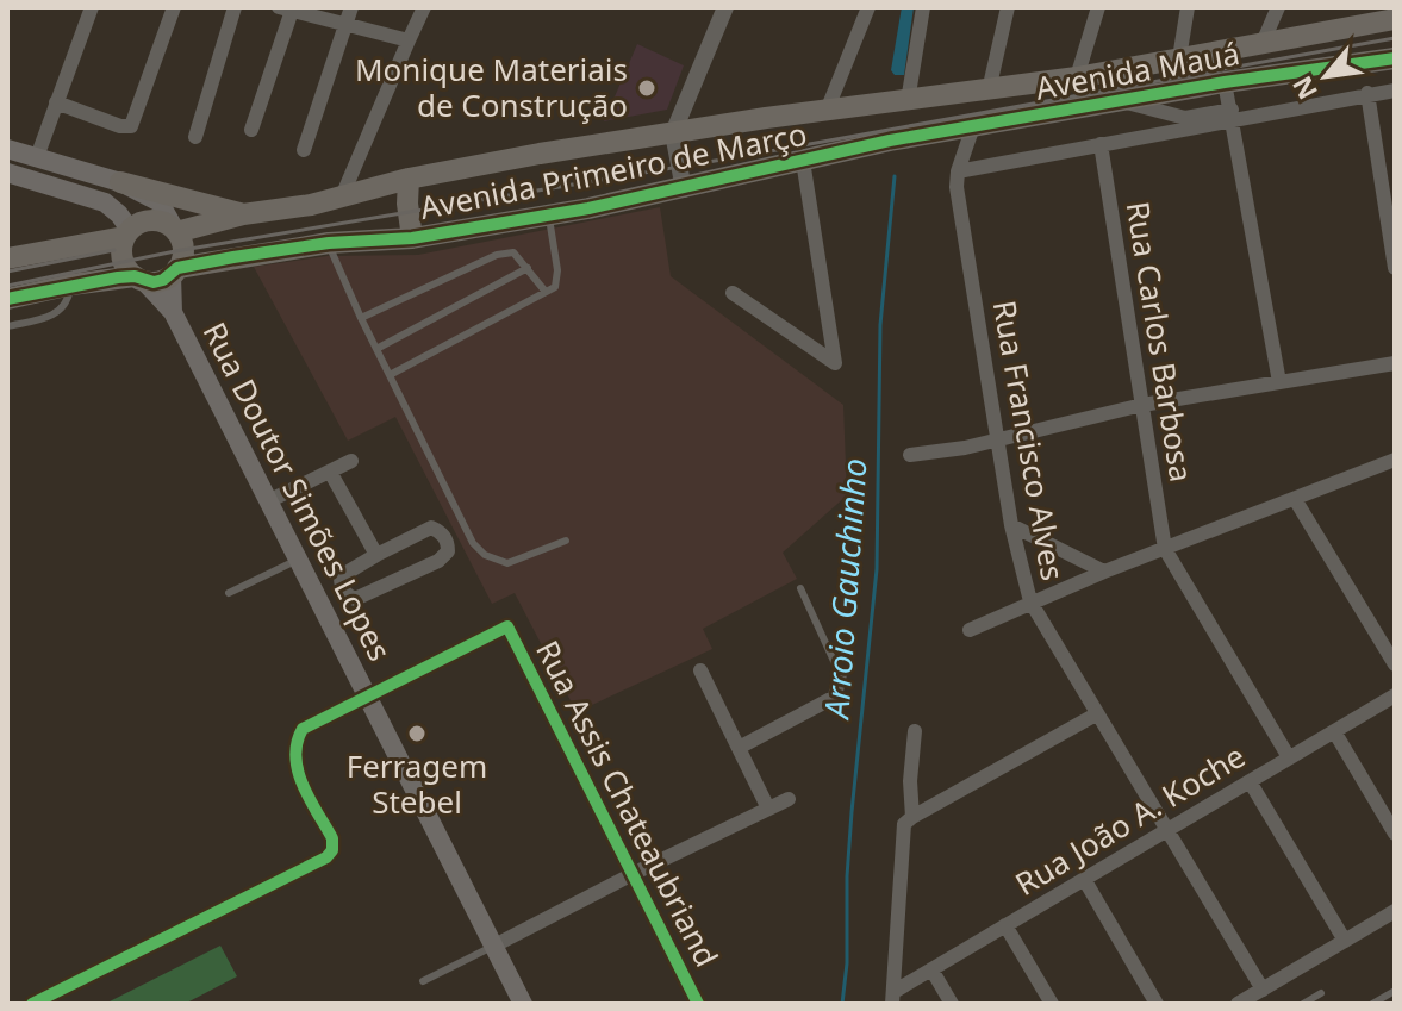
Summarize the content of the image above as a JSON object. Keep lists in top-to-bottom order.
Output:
{
  "streets": {
    "main road": ["Avenida Mauá", "Avenida Primeiro de Março", "Rua Doutor Simões Lopes"],
    "street": [
      "Rua Carlos Barbosa",
      "Rua Francisco Alves",
      "Rua Assis Chateaubriand",
      "Rua João A. Koche"
    ]
  },
  "crossings": [
    ["Avenida Mauá", "Avenida Primeiro de Março"],
    ["Avenida Mauá", "Rua Carlos Barbosa"],
    ["Avenida Mauá", "Rua Francisco Alves"],
    ["Avenida Primeiro de Março", "Rua Doutor Simões Lopes"],
    ["Rua Francisco Alves", "Rua João A. Koche"],
    ["Rua Doutor Simões Lopes", "Rua Assis Chateaubriand"]
  ],
  "water": ["Arroio Gauchinho"],
  "places": ["Monique Materiais de Construção", "Ferragem Stebel"],
  "north": "bottom left"
}
